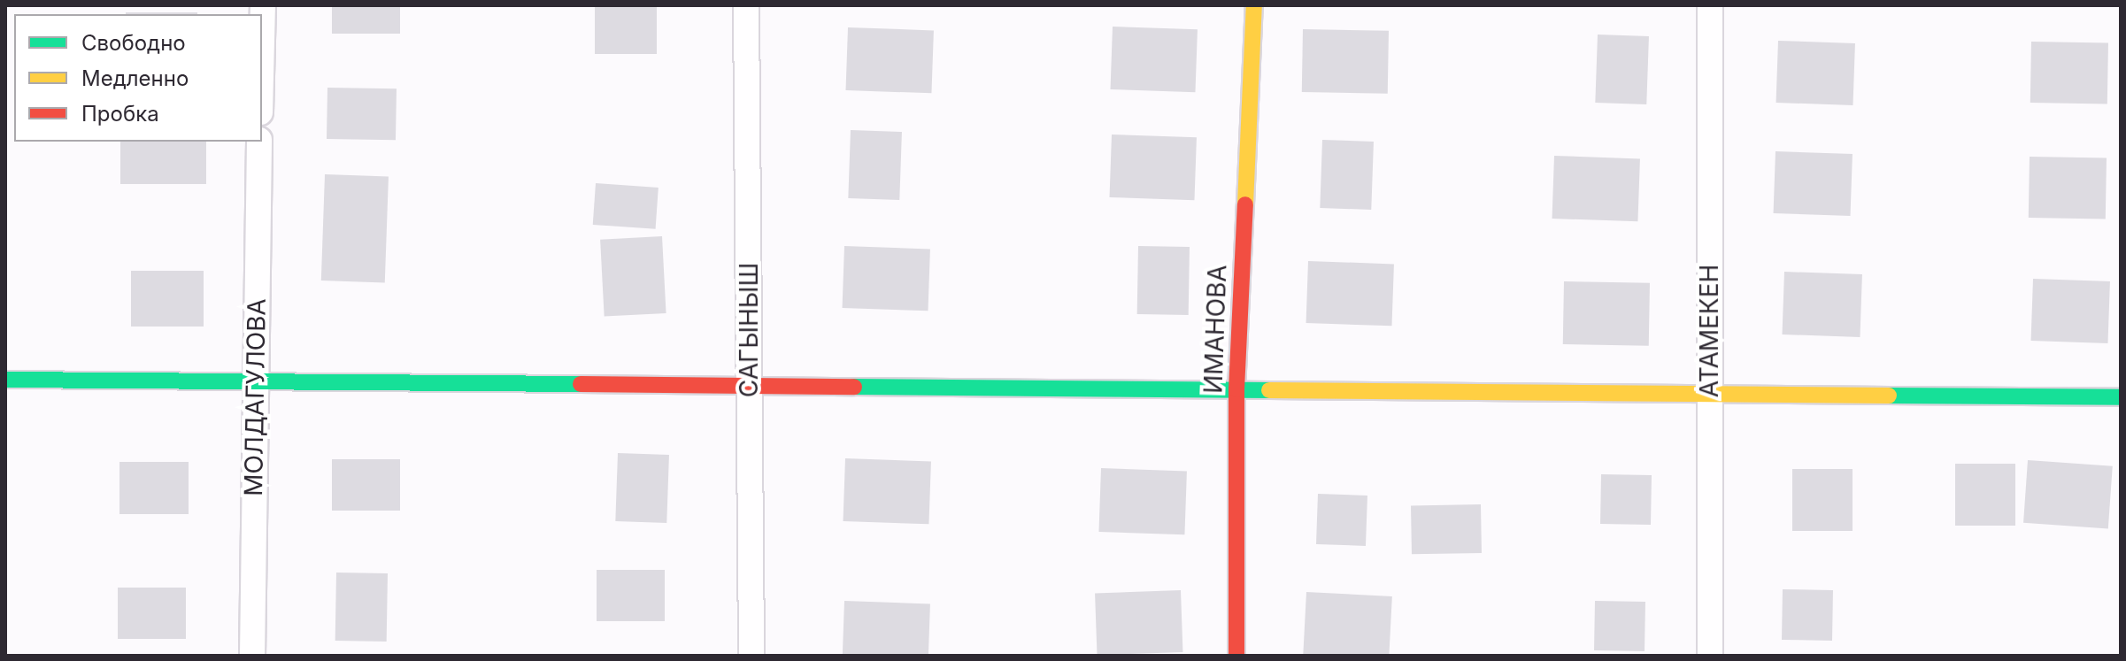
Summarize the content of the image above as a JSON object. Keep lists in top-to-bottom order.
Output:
{
  "streets": {
    "street": [
      "ИМАНОВА",
      "САГЫНЫШ",
      "АТАМЕКЕН",
      "МОЛДАГУЛОВА"
    ]
  },
  "legend": ["Свободно", "Медленно", "Пробка"]
}
